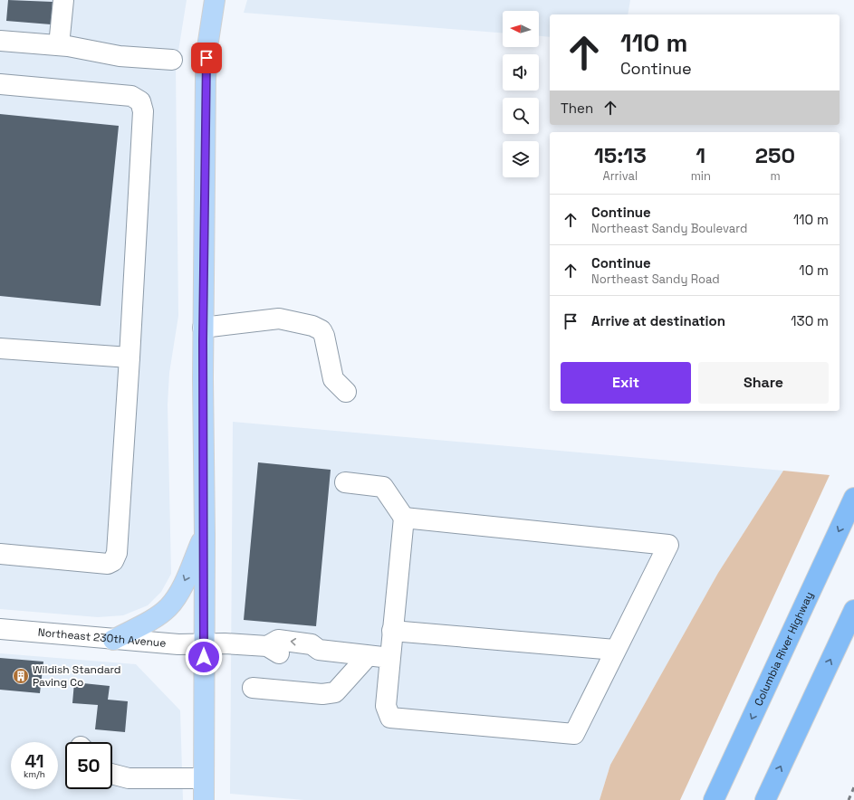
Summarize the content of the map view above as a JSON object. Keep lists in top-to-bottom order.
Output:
{
  "streets": {
    "highway": ["Columbia River Highway"],
    "street": ["Northeast 230th Avenue"]
  },
  "places": {
    "building": ["Wildish Standard Paving Co"]
  },
  "north": "left",
  "page": {
    "turn": ["110 m", "Continue"],
    "then": "Then",
    "eta": [
      "15:13",
      "Arrival",
      "1",
      "min",
      "250",
      "m"
    ],
    "list": [
      {
        "name": "Continue",
        "note": "Northeast Sandy Boulevard",
        "value": "110 m"
      },
      {
        "name": "Continue",
        "note": "Northeast Sandy Road",
        "value": "10 m"
      },
      {
        "name": "Arrive at destination",
        "value": "130 m"
      }
    ],
    "buttons": ["Exit", "Share"],
    "speed": "41 km/h",
    "limit": "50"
  }
}
